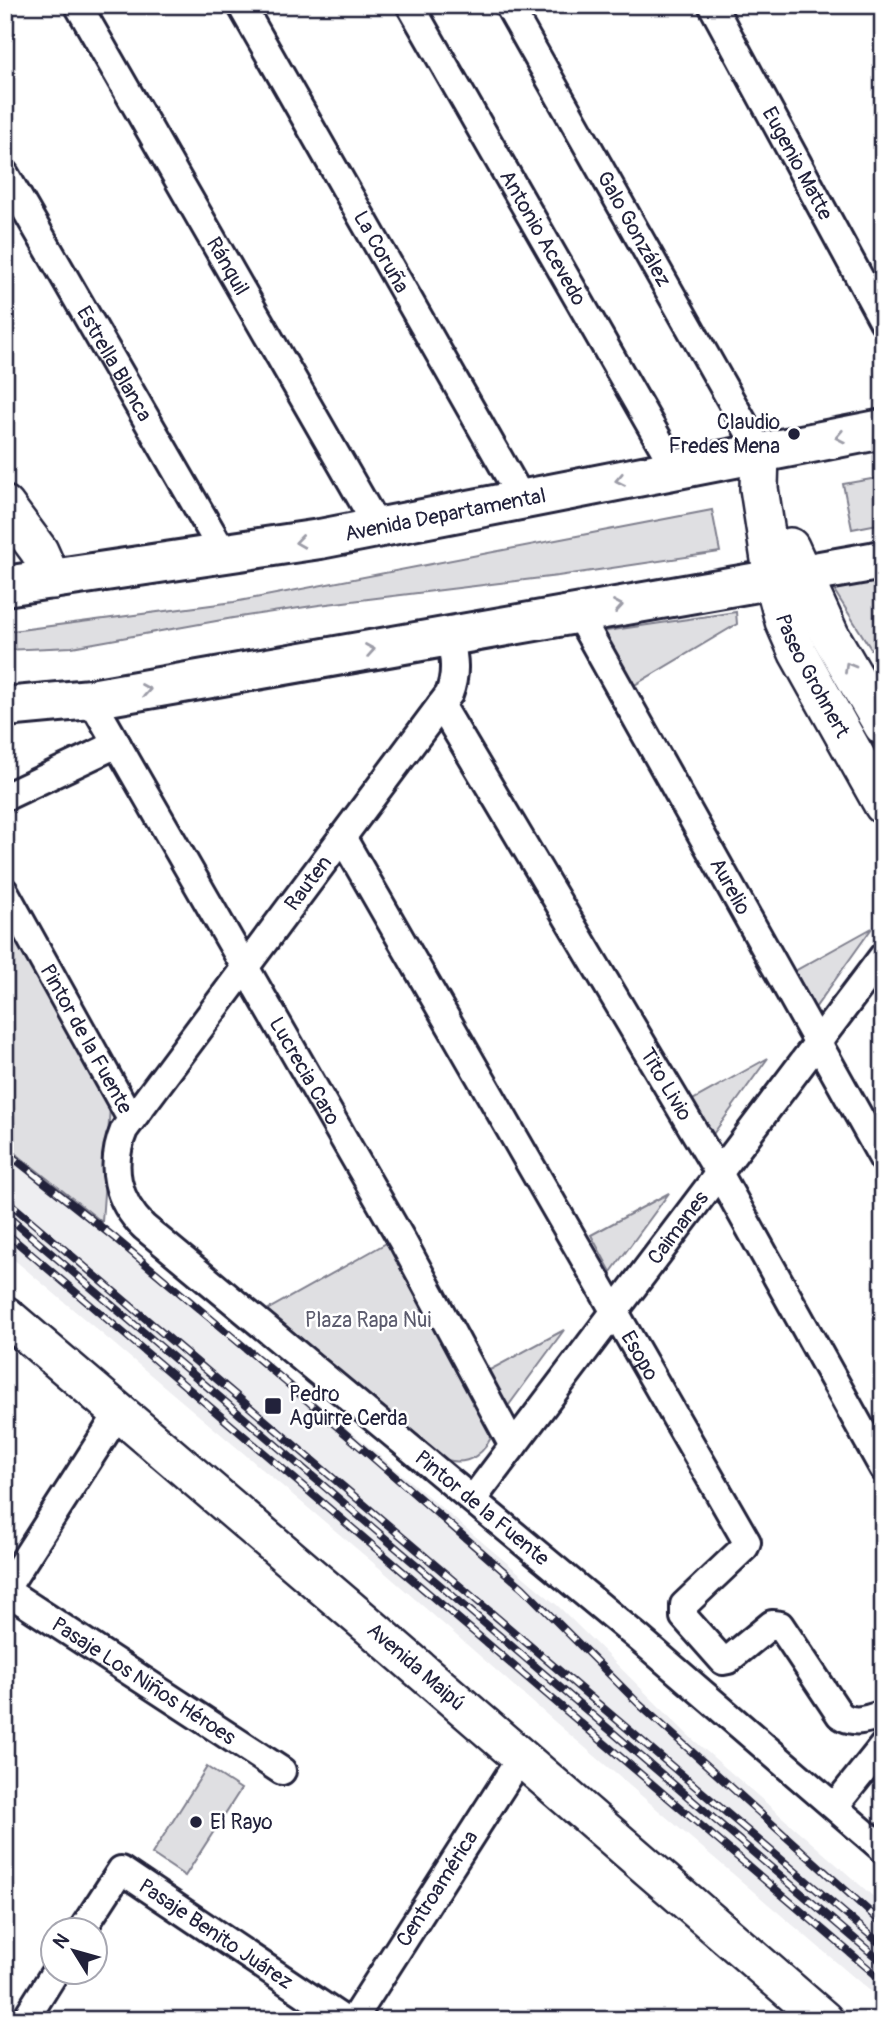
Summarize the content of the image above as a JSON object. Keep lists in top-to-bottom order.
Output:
{
  "streets": {
    "main road": ["Avenida Departamental", "Paseo Grohnert", "Avenida Maipú"],
    "street": [
      "Eugenio Matte",
      "Galo González",
      "Antonio Acevedo",
      "La Coruña",
      "Ránquil",
      "Estrella Blanca",
      "Rauten",
      "Aurelio",
      "Pintor de la Fuente",
      "Lucrecia Caro",
      "Tito Livio",
      "Caimanes",
      "Esopo",
      "Pasaje Los Niños Héroes",
      "Centroamérica",
      "Pasaje Benito Juárez"
    ]
  },
  "crossings": [
    ["Galo González", "Avenida Departamental"],
    ["Antonio Acevedo", "Avenida Departamental"],
    ["La Coruña", "Avenida Departamental"],
    ["Ránquil", "Avenida Departamental"],
    ["Estrella Blanca", "Avenida Departamental"],
    ["Rauten", "Pintor de la Fuente"],
    ["Rauten", "Lucrecia Caro"],
    ["Rauten", "Tito Livio"],
    ["Rauten", "Esopo"],
    ["Aurelio", "Caimanes"],
    ["Pintor de la Fuente", "Caimanes"],
    ["Lucrecia Caro", "Caimanes"],
    ["Tito Livio", "Caimanes"],
    ["Caimanes", "Esopo"],
    ["Avenida Maipú", "Centroamérica"]
  ],
  "parks": ["Plaza Rapa Nui"],
  "places": {
    "other": ["Claudio Fredes Mena", "El Rayo"],
    "transit": ["Pedro Aguirre Cerda"]
  },
  "north": "top left"
}
